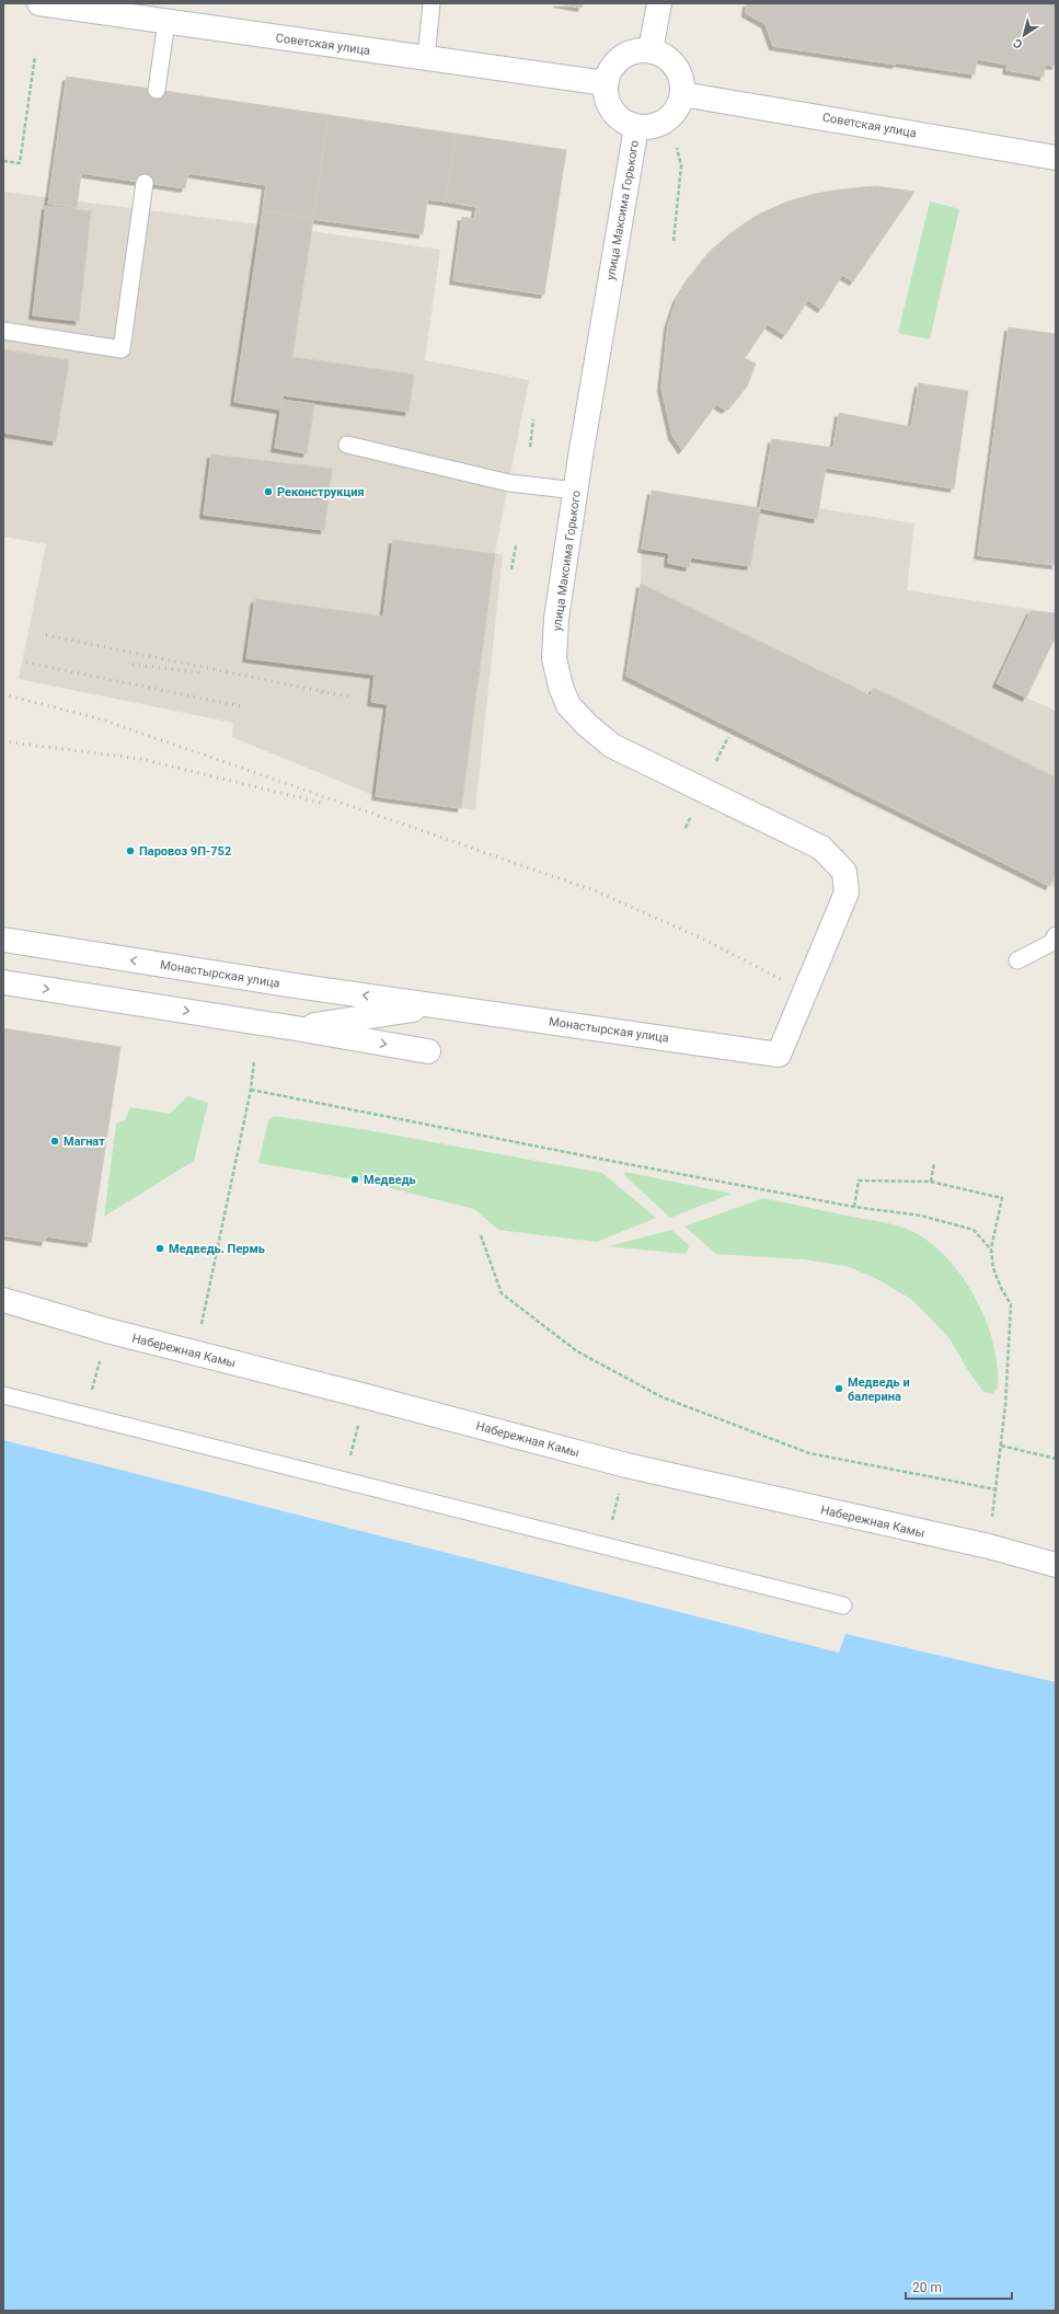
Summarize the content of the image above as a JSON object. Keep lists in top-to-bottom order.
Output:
{
  "streets": {
    "street": [
      "Советская улица",
      "улица Максима Горького",
      "Монастырская улица",
      "Набережная Камы"
    ]
  },
  "crossings": [
    ["Советская улица", "улица Максима Горького"],
    ["улица Максима Горького", "Монастырская улица"]
  ],
  "places": [
    "Реконструкция",
    "Паровоз 9П-752",
    "Магнат",
    "Медведь",
    "Медведь. Пермь",
    "Медведь и балерина"
  ],
  "scale_bar": "20 m",
  "north": "bottom left"
}
